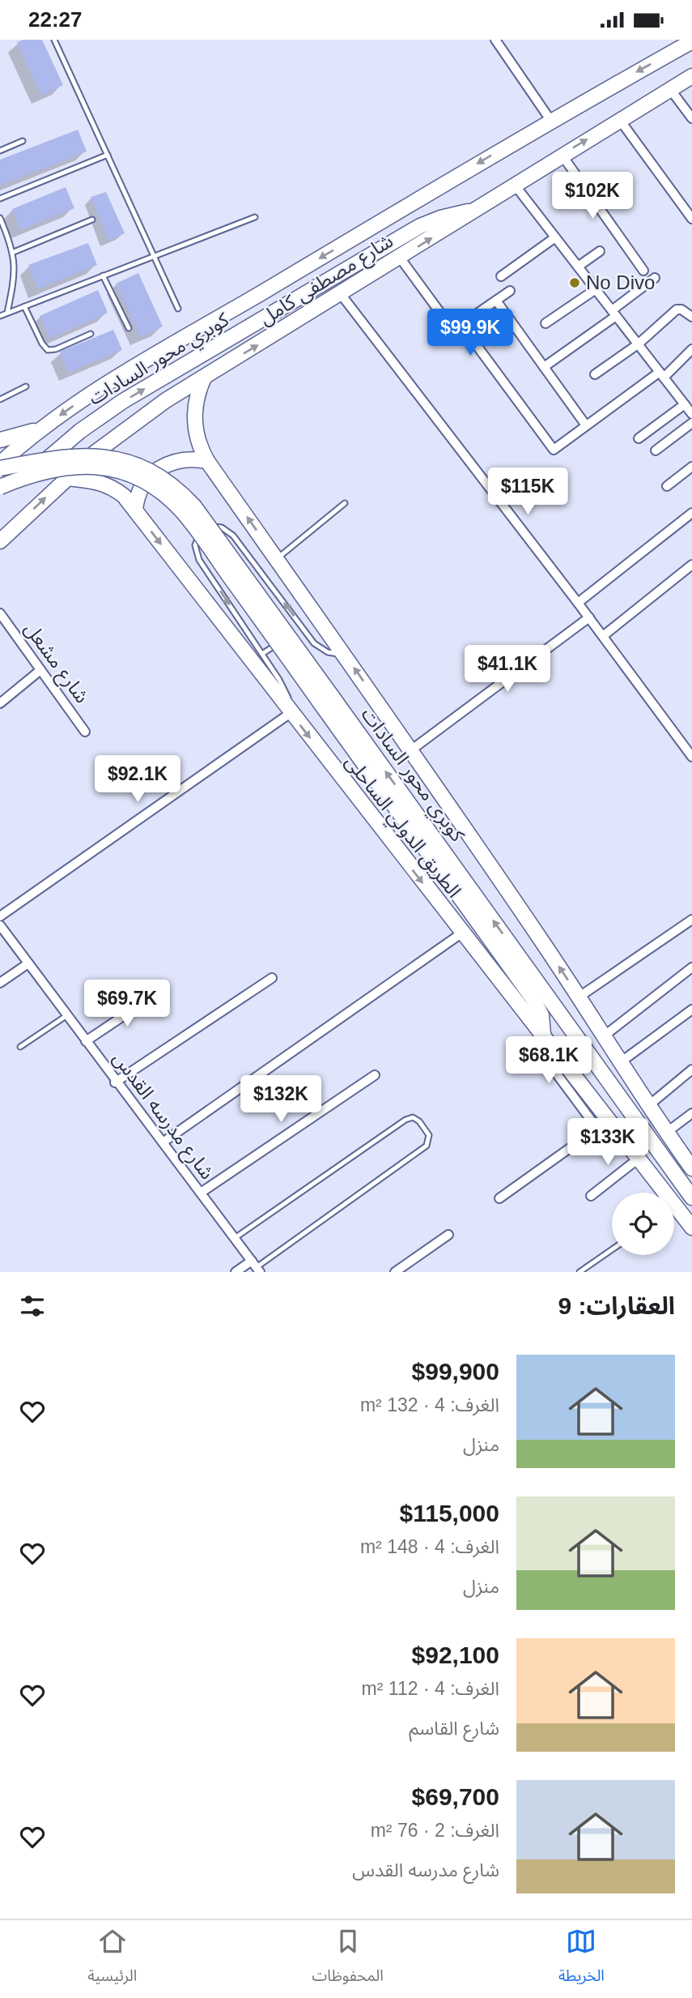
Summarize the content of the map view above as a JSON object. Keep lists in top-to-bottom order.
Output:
{
  "streets": {
    "main road": ["شارع مصطفى كامل", "كوبري محور السادات", "الطريق الدولي الساحلى"],
    "street": ["شارع مشعل", "شارع مدرسه القدس"]
  },
  "crossings": [
    ["شارع مصطفى كامل", "كوبري محور السادات"],
    ["شارع مصطفى كامل", "الطريق الدولي الساحلى"],
    ["كوبري محور السادات", "الطريق الدولي الساحلى"]
  ],
  "places": ["No Divo"],
  "page": {
    "status": "22:27",
    "price": [
      "$102K",
      "$99.9K",
      "$115K",
      "$41.1K",
      "$92.1K",
      "$69.7K",
      "$68.1K",
      "$132K",
      "$133K"
    ],
    "heading": "العقارات: 9",
    "list": [
      {
        "name": "$99,900",
        "note": "الغرف: 4 · 132 m² · منزل"
      },
      {
        "name": "$115,000",
        "note": "الغرف: 4 · 148 m² · منزل"
      },
      {
        "name": "$92,100",
        "note": "الغرف: 4 · 112 m² · شارع القاسم"
      },
      {
        "name": "$69,700",
        "note": "الغرف: 2 · 76 m² · شارع مدرسه القدس"
      }
    ],
    "tabs": ["الخريطة", "المحفوظات", "الرئيسية"]
  }
}
